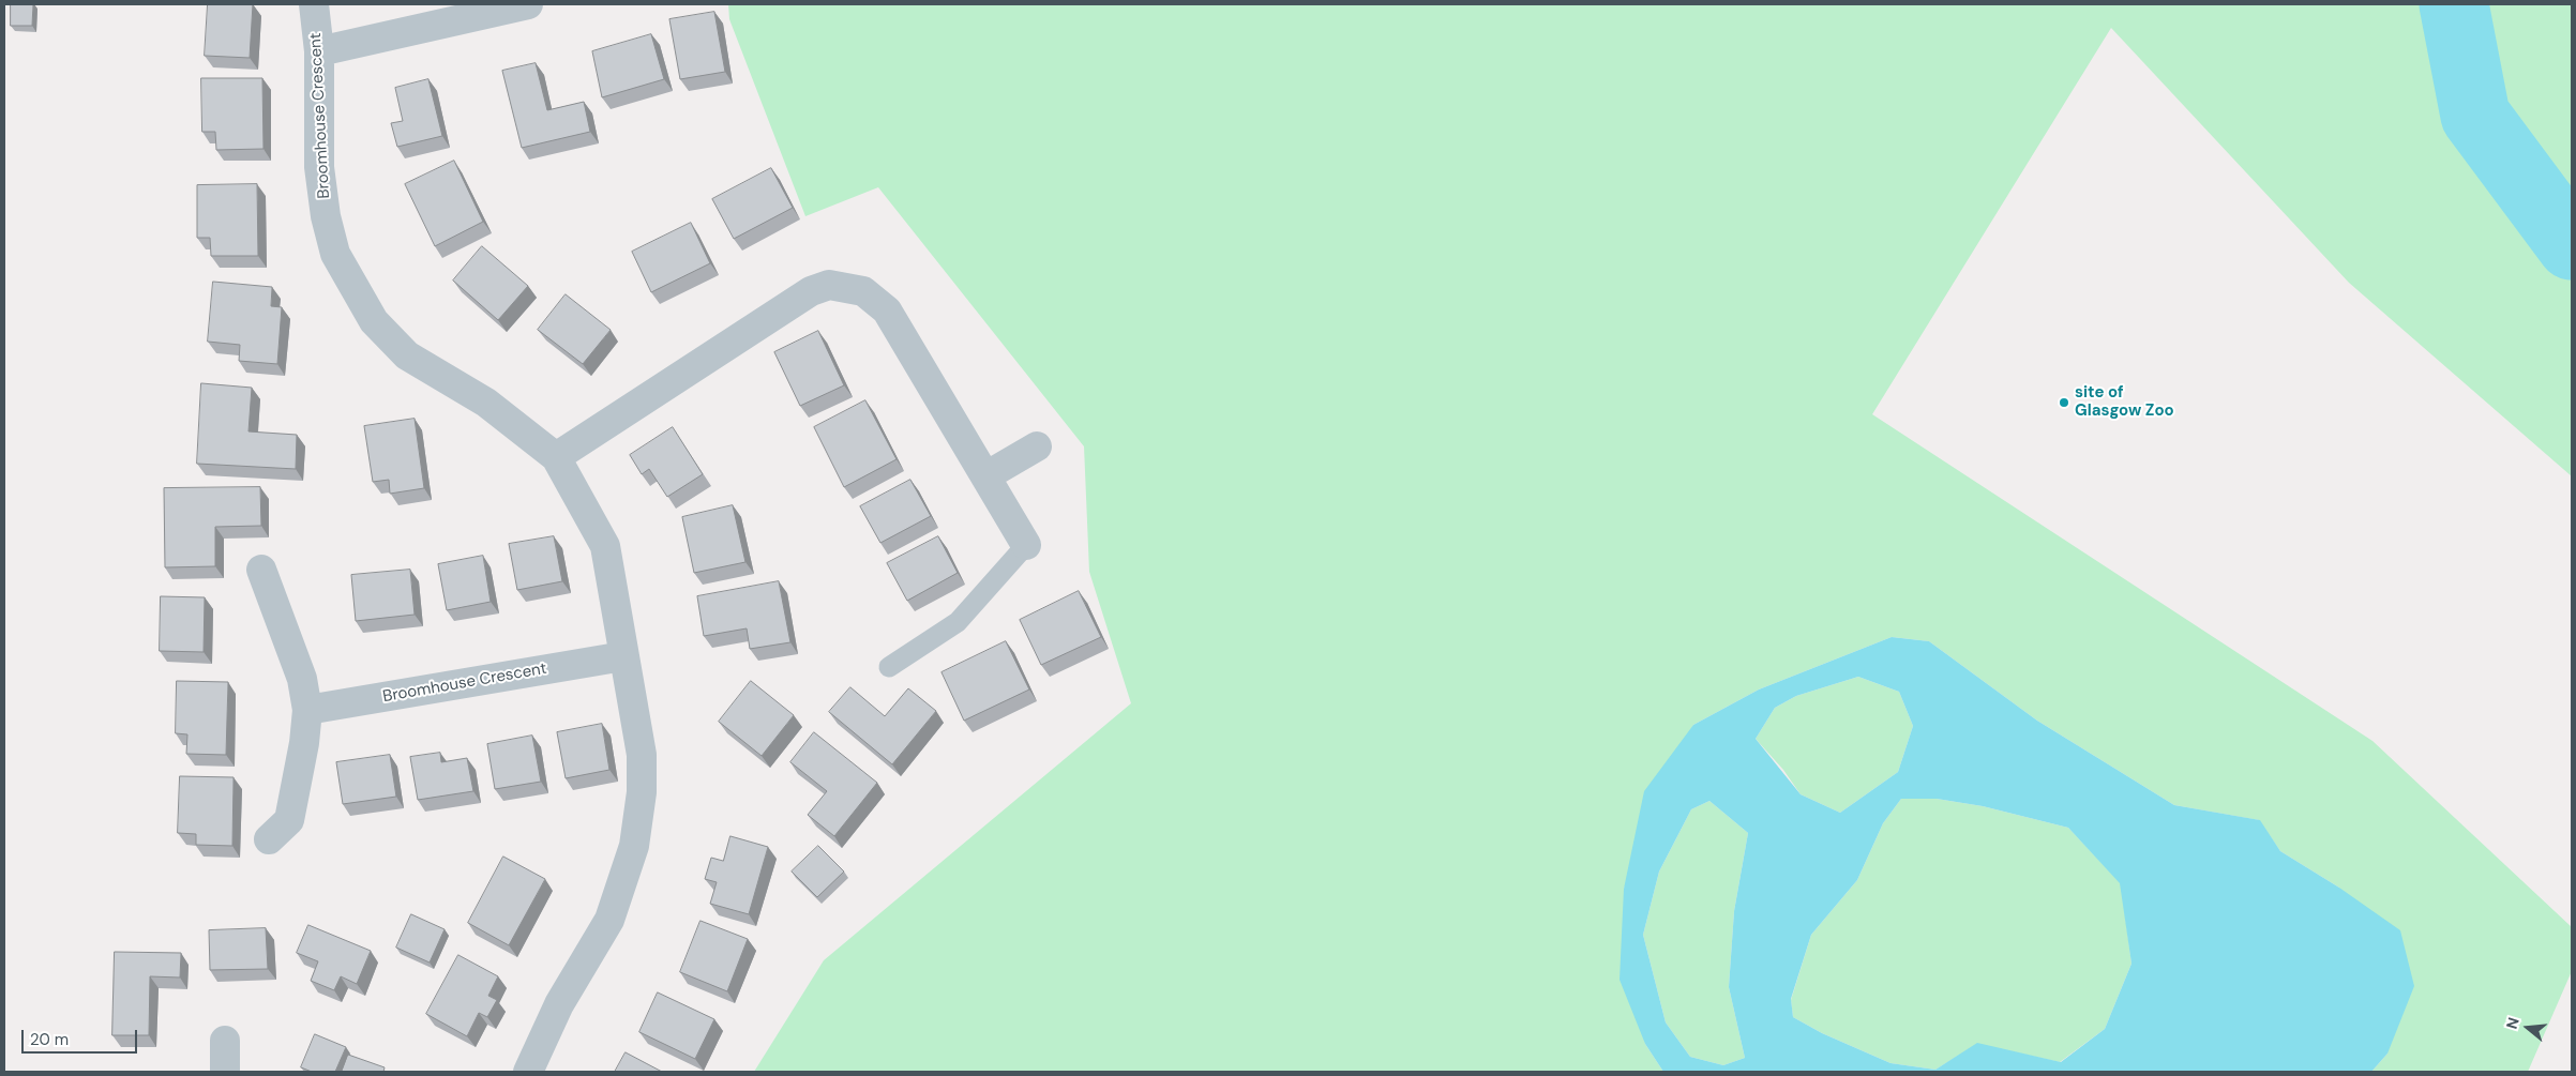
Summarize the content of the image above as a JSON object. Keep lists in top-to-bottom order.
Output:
{
  "streets": {
    "street": ["Broomhouse Crescent"]
  },
  "places": ["site of Glasgow Zoo"],
  "scale_bar": "20 m",
  "north": "left"
}
